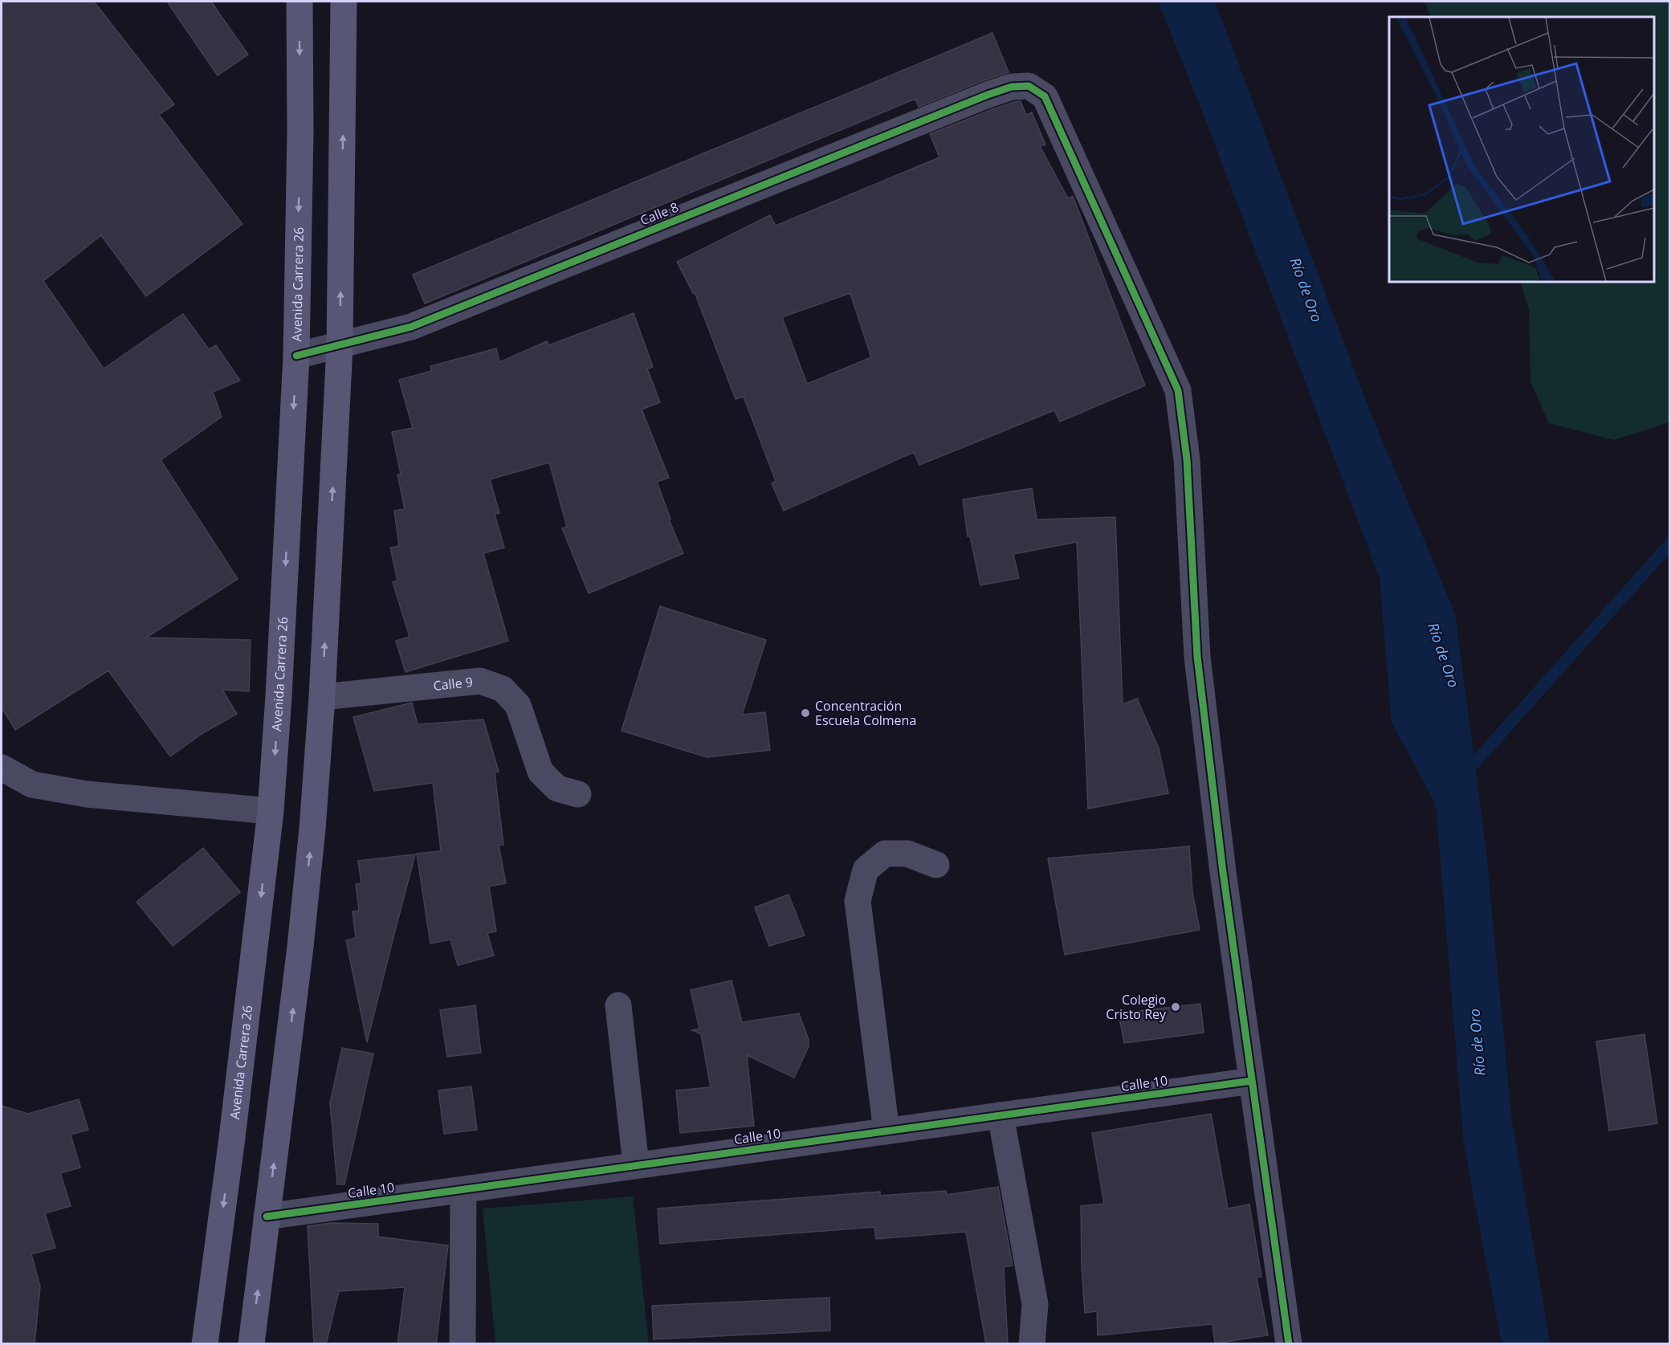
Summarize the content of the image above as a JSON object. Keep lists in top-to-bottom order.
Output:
{
  "streets": {
    "main road": ["Avenida Carrera 26"],
    "street": ["Calle 8", "Calle 9", "Calle 10"]
  },
  "crossings": [
    ["Calle 8", "Avenida Carrera 26"],
    ["Calle 8", "Calle 10"]
  ],
  "water": ["Río de Oro"],
  "places": ["Concentración Escuela Colmena", "Colegio Cristo Rey"]
}
